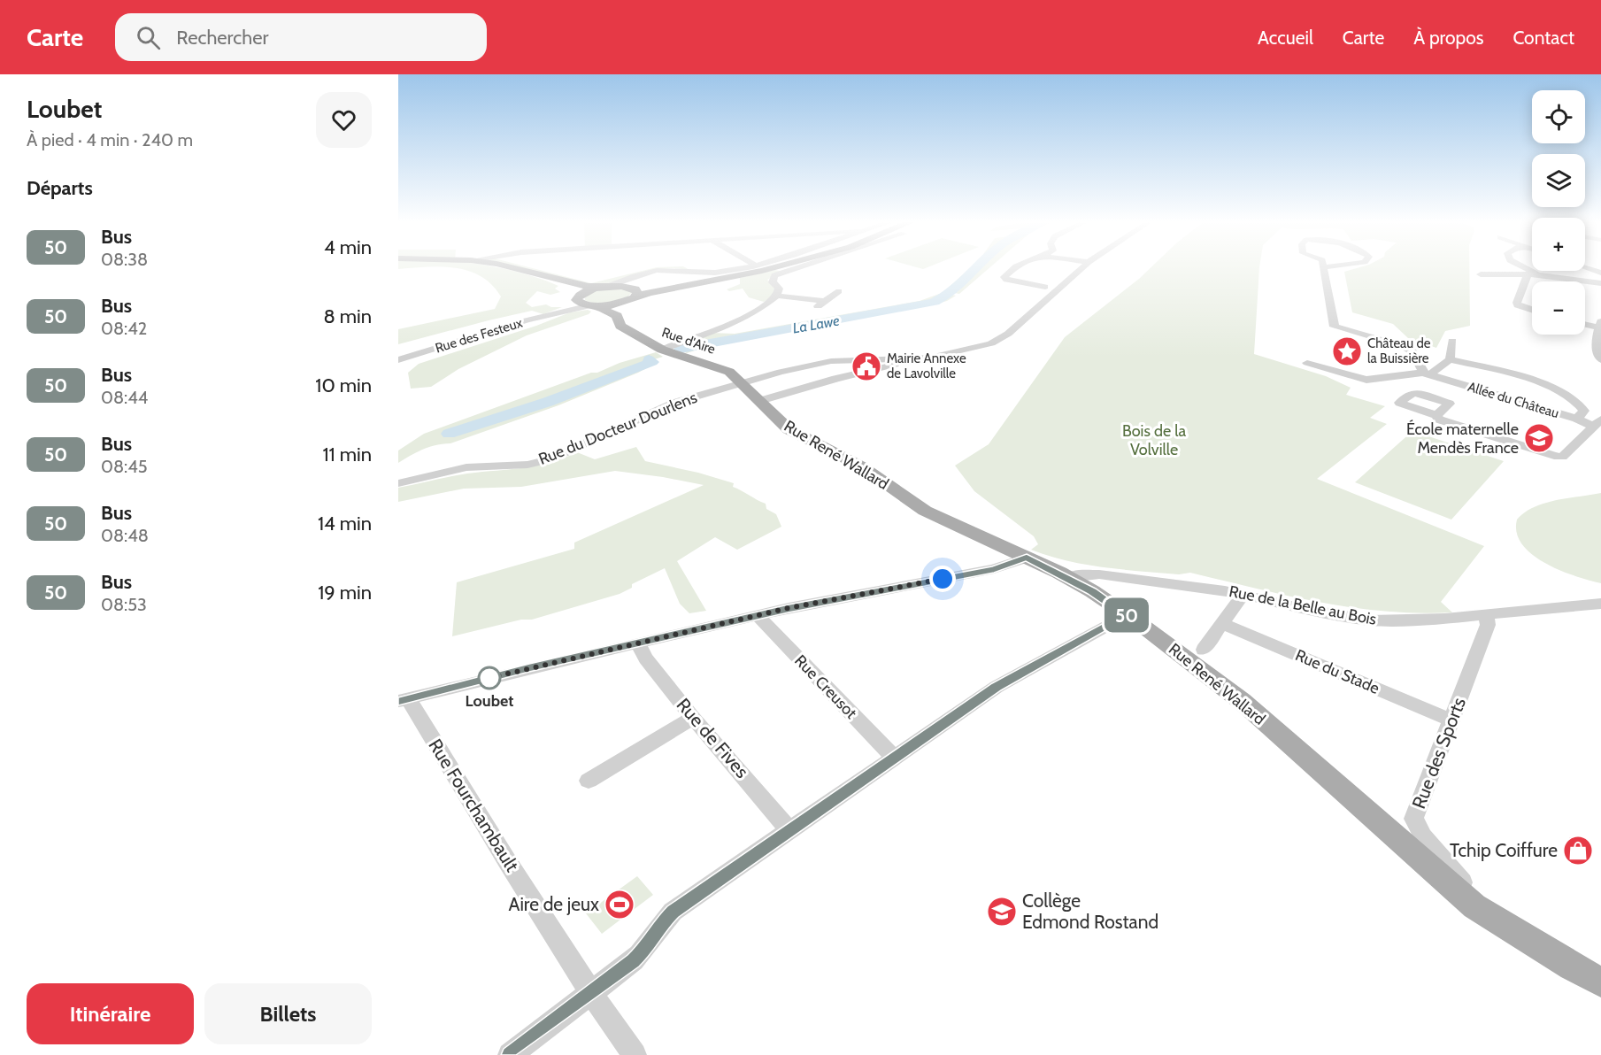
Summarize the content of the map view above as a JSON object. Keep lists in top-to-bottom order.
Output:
{
  "streets": {
    "main road": ["Rue d'Aire", "Rue René Wallard"],
    "street": [
      "Rue des Festeux",
      "Allée du Château",
      "Rue du Docteur Dourlens",
      "Rue de la Belle au Bois",
      "Rue du Stade",
      "Rue Creusot",
      "Rue de Fives",
      "Rue des Sports",
      "Rue Fourchambault"
    ]
  },
  "crossings": [
    ["Rue des Festeux", "Rue d'Aire"],
    ["Rue d'Aire", "Rue du Docteur Dourlens"],
    ["Rue d'Aire", "Rue René Wallard"],
    ["Rue du Docteur Dourlens", "Rue René Wallard"],
    ["Rue René Wallard", "Rue de la Belle au Bois"],
    ["Rue René Wallard", "Rue des Sports"],
    ["Rue de la Belle au Bois", "Rue des Sports"],
    ["Rue du Stade", "Rue des Sports"]
  ],
  "water": ["La Lawe"],
  "parks": ["Bois de la Volville"],
  "places": {
    "place": ["Château de la Buissière"],
    "public building": ["Mairie Annexe de Lavolville"],
    "school or university": ["École maternelle Mendès France", "Collège Edmond Rostand"],
    "other": ["Loubet"],
    "shop": ["Tchip Coiffure"],
    "sports": ["Aire de jeux"]
  },
  "lines": ["bus line 50"],
  "page": {
    "header": "Carte",
    "search": "Rechercher",
    "nav": [
      "Accueil",
      "Carte",
      "À propos",
      "Contact"
    ],
    "heading": [
      ["Loubet", "À pied · 4 min · 240 m"],
      "Départs"
    ],
    "on_map": "50",
    "map_buttons": ["+", "−"],
    "list": [
      {
        "mark": "50",
        "name": "Bus",
        "note": "08:38",
        "value": "4 min"
      },
      {
        "mark": "50",
        "name": "Bus",
        "note": "08:42",
        "value": "8 min"
      },
      {
        "mark": "50",
        "name": "Bus",
        "note": "08:44",
        "value": "10 min"
      },
      {
        "mark": "50",
        "name": "Bus",
        "note": "08:45",
        "value": "11 min"
      },
      {
        "mark": "50",
        "name": "Bus",
        "note": "08:48",
        "value": "14 min"
      },
      {
        "mark": "50",
        "name": "Bus",
        "note": "08:53",
        "value": "19 min"
      }
    ],
    "buttons": ["Itinéraire", "Billets"]
  }
}
